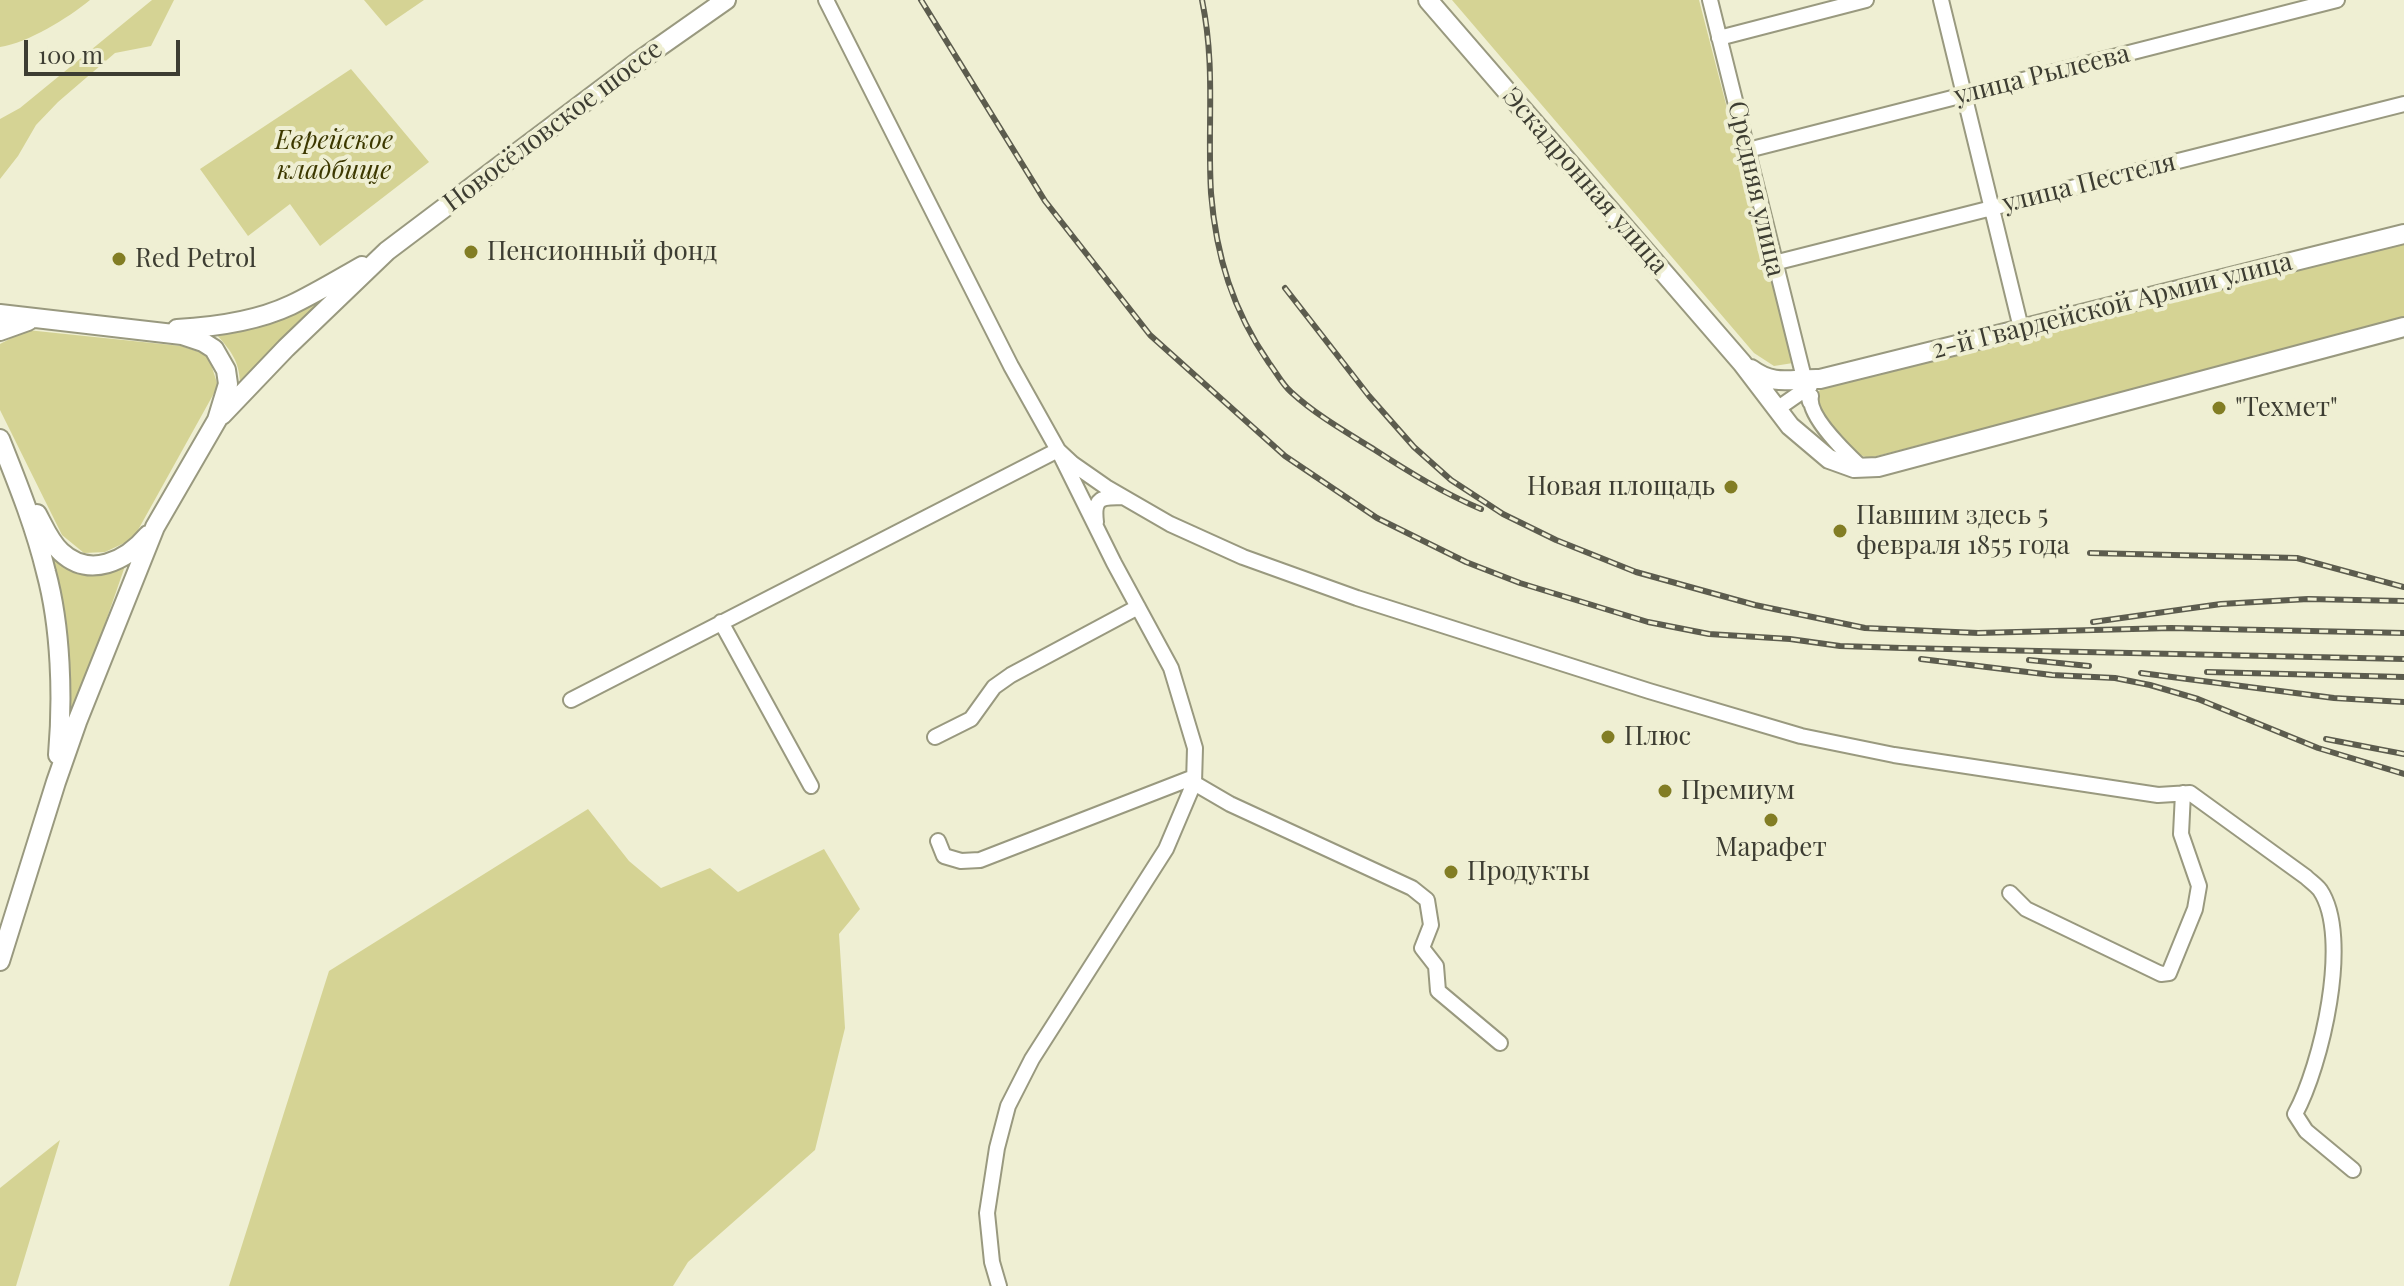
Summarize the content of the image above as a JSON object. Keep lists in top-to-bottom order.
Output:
{
  "streets": {
    "main road": ["Новосёловское шоссе", "Эскадронная улица", "2-й Гвардейской Армии улица"],
    "street": ["улица Рылеева", "улица Пестеля", "Средняя улица"]
  },
  "crossings": [
    ["улица Рылеева", "Средняя улица"],
    ["Эскадронная улица", "2-й Гвардейской Армии улица"],
    ["улица Пестеля", "Средняя улица"],
    ["Средняя улица", "2-й Гвардейской Армии улица"]
  ],
  "parks": ["Еврейское кладбище"],
  "places": [
    "Пенсионный фонд",
    "Red Petrol",
    "\"Техмет\"",
    "Новая площадь",
    "Павшим здесь 5 февраля 1855 года",
    "Плюс",
    "Премиум",
    "Марафет",
    "Продукты"
  ],
  "scale_bar": "100 m"
}
